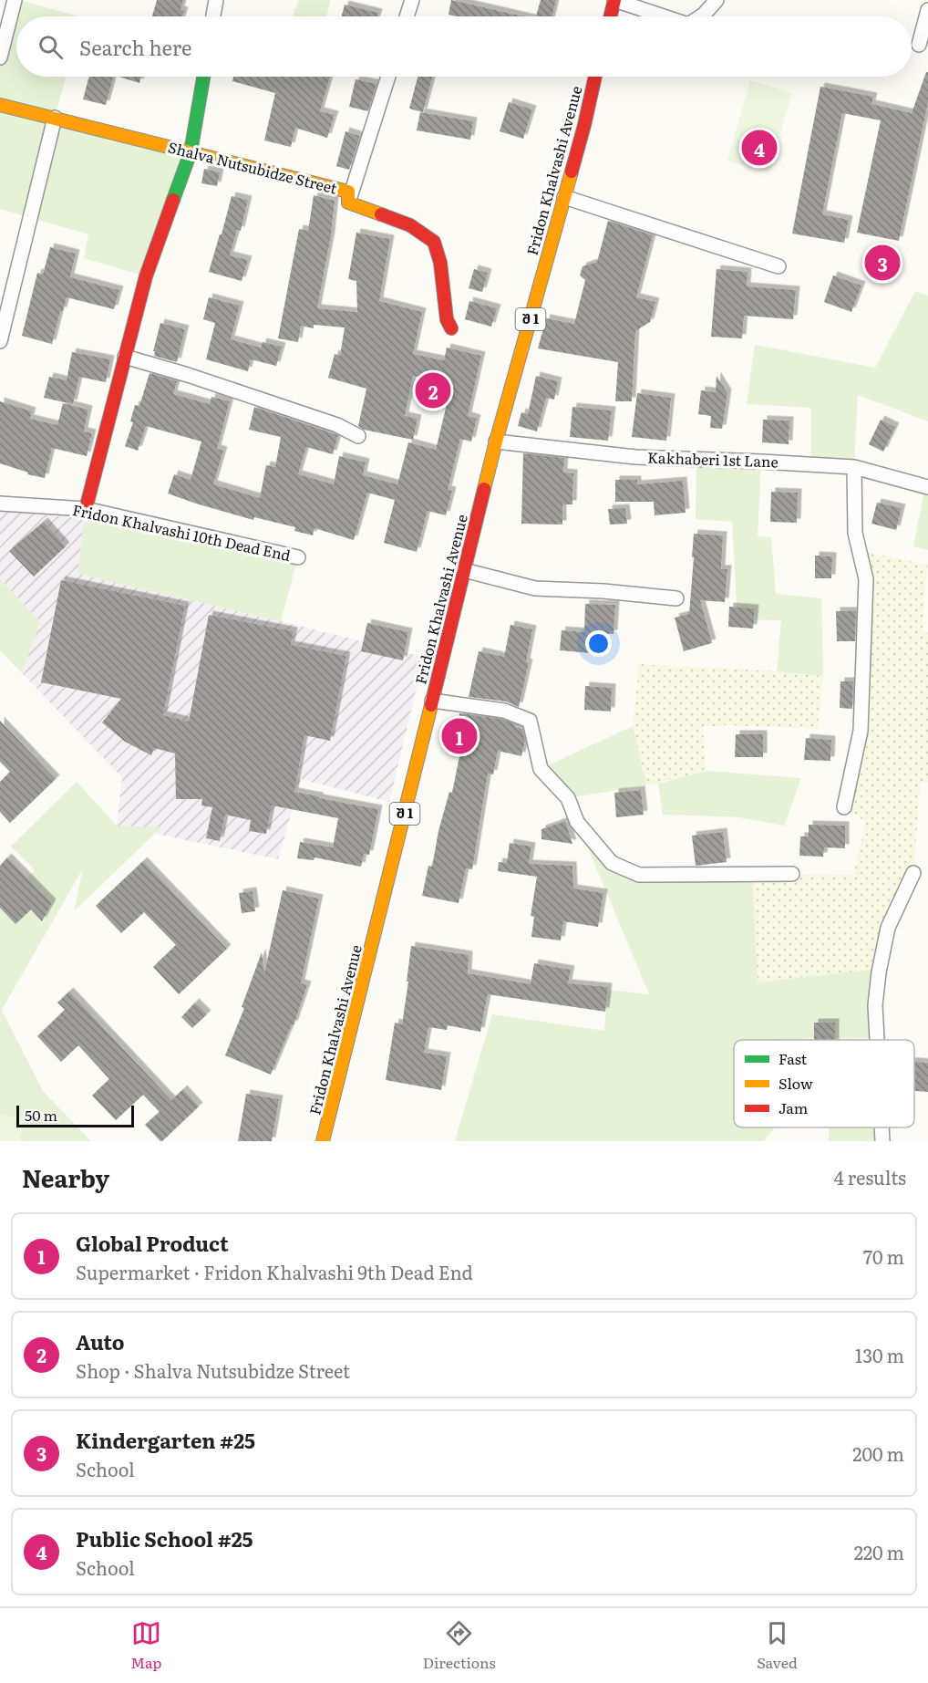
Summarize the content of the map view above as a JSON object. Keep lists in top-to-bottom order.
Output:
{
  "streets": {
    "main road": ["Shalva Nutsubidze Street", "Fridon Khalvashi Avenue", "შ 1"],
    "street": ["Kakhaberi 1st Lane", "Fridon Khalvashi 10th Dead End"]
  },
  "crossings": [
    ["Fridon Khalvashi Avenue", "Kakhaberi 1st Lane"]
  ],
  "legend": ["Fast", "Slow", "Jam"],
  "scale_bar": "50 m",
  "page": {
    "search": "Search here",
    "pins": [
      "4",
      "3",
      "2",
      "1"
    ],
    "scale": "50 m",
    "heading": ["Nearby", "4 results"],
    "list": [
      {
        "mark": "1",
        "name": "Global Product",
        "note": "Supermarket · Fridon Khalvashi 9th Dead End",
        "value": "70 m"
      },
      {
        "mark": "2",
        "name": "Auto",
        "note": "Shop · Shalva Nutsubidze Street",
        "value": "130 m"
      },
      {
        "mark": "3",
        "name": "Kindergarten #25",
        "note": "School",
        "value": "200 m"
      },
      {
        "mark": "4",
        "name": "Public School #25",
        "note": "School",
        "value": "220 m"
      }
    ],
    "nav": ["Map", "Directions", "Saved"]
  }
}
